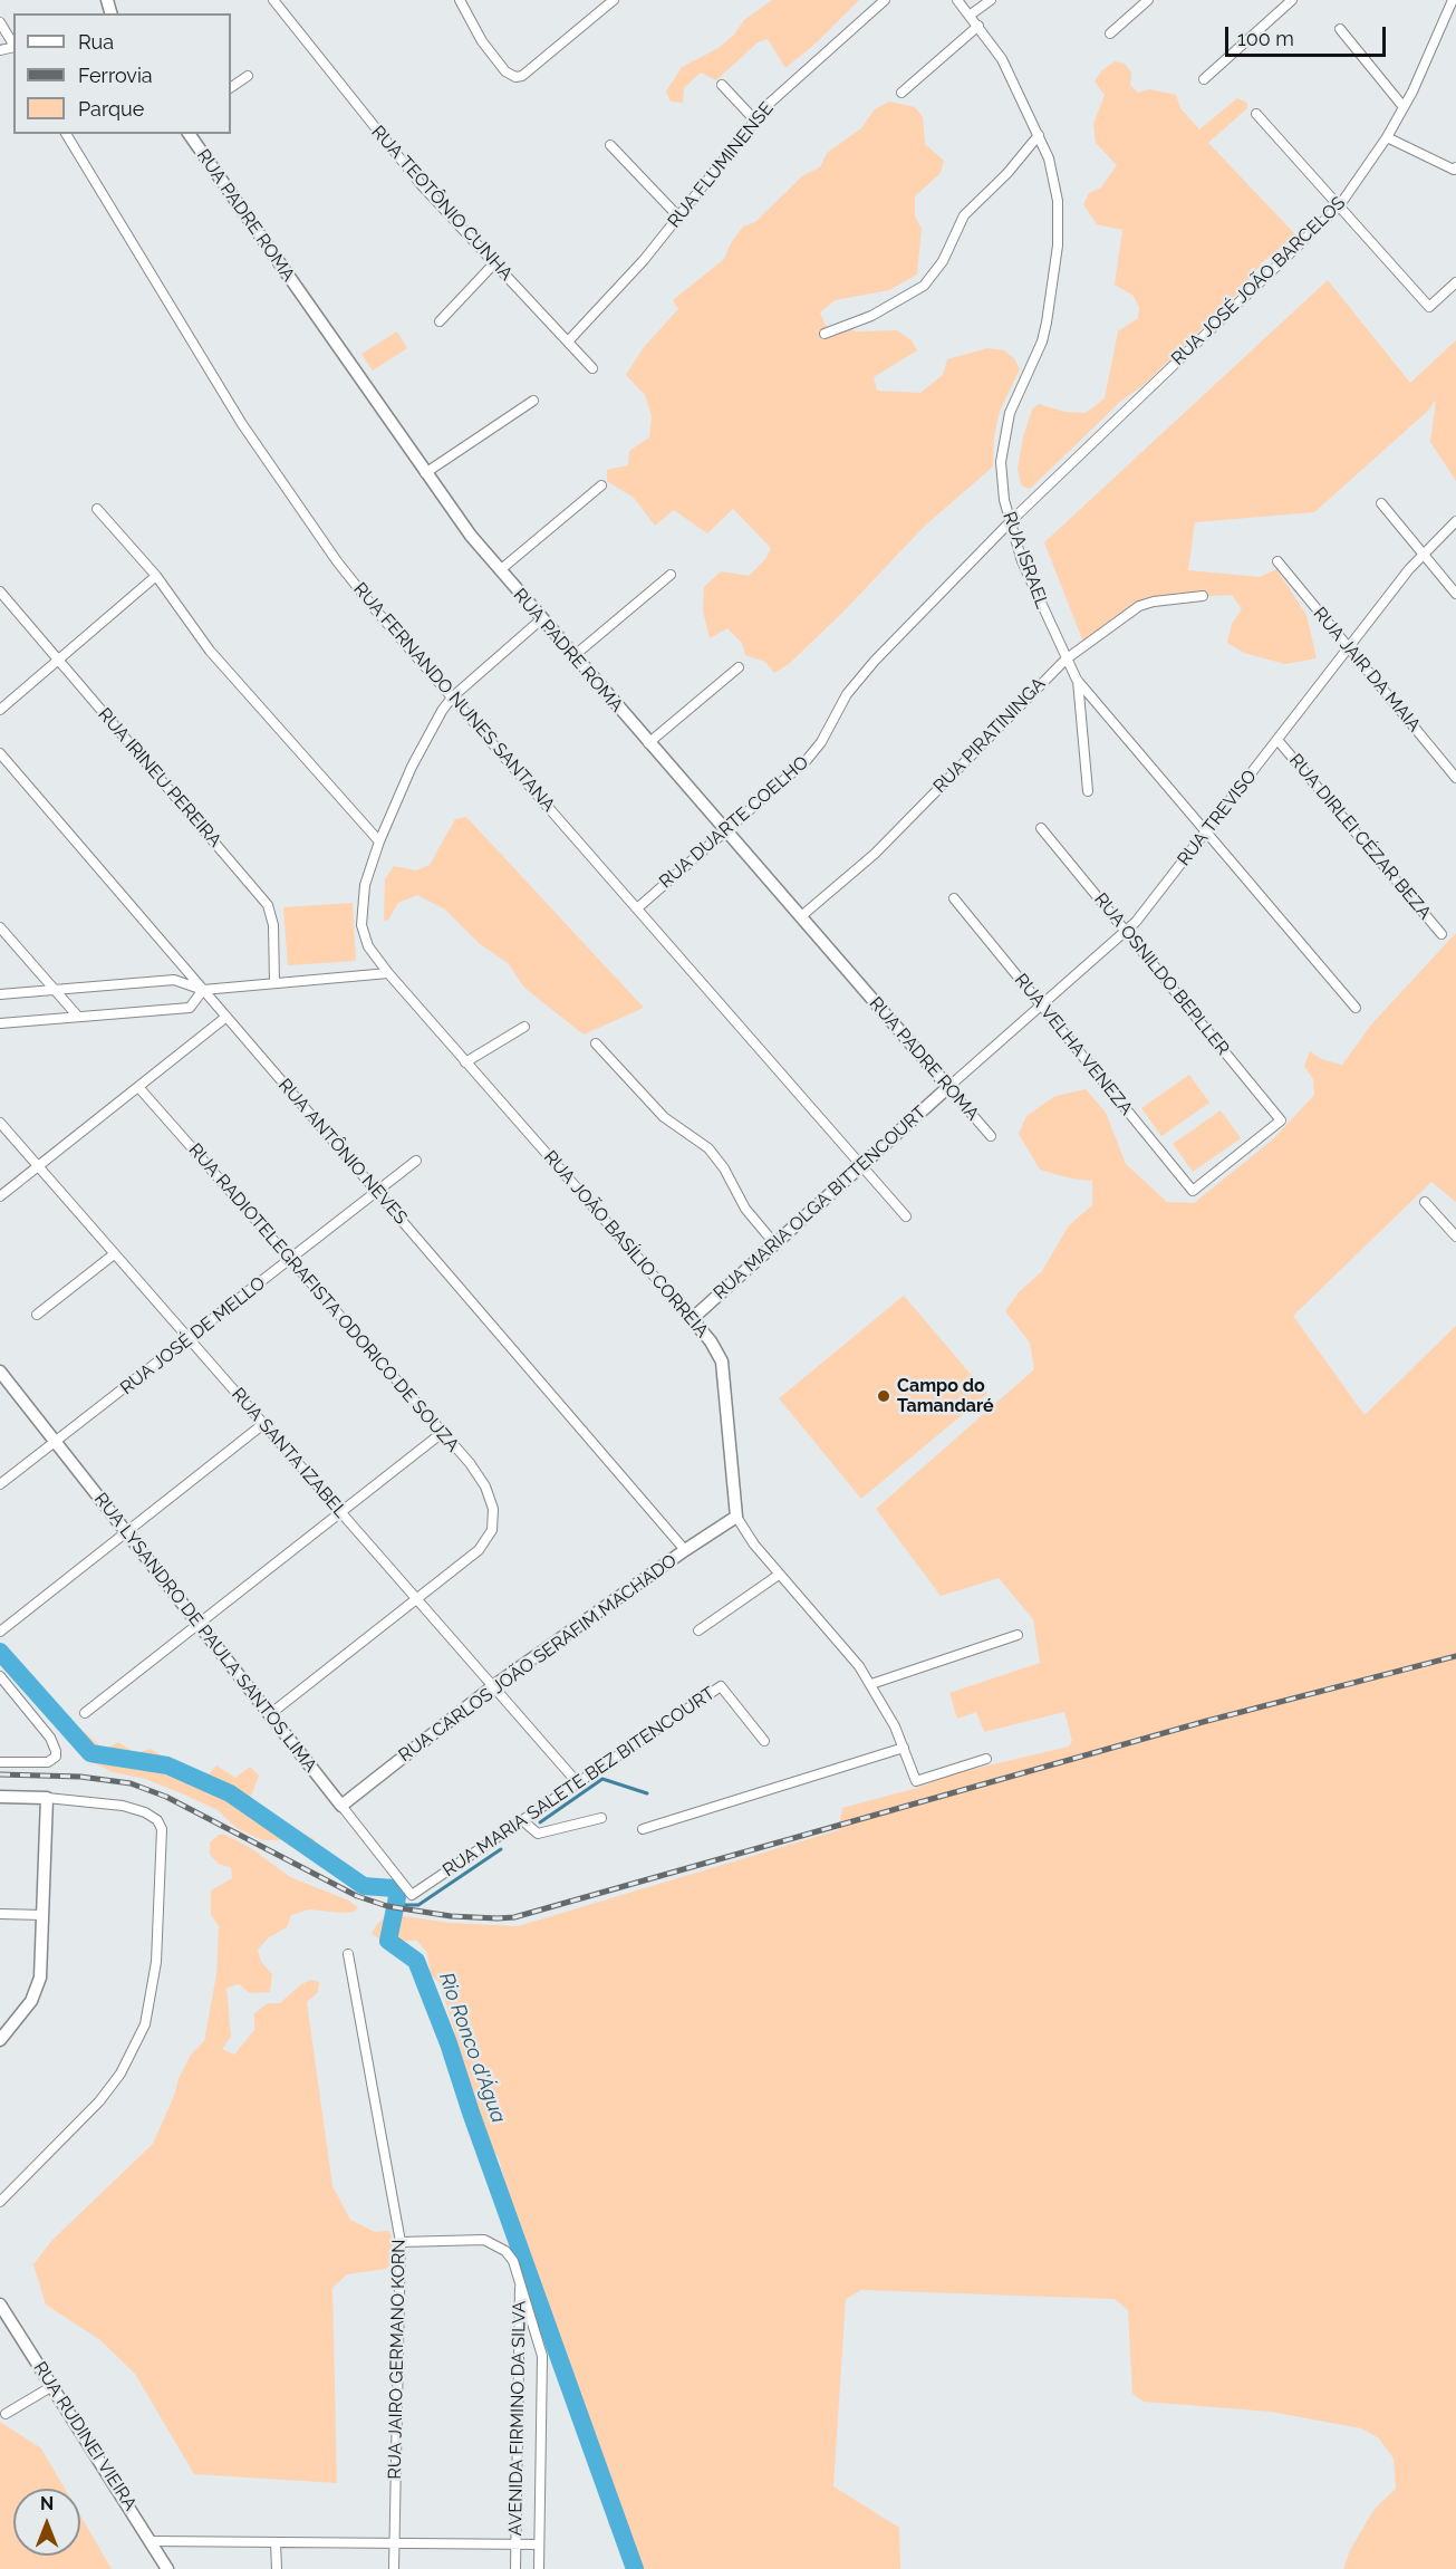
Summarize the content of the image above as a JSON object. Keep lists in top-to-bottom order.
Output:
{
  "streets": {
    "street": [
      "RUA FLUMINENSE",
      "RUA TEOTÔNIO CUNHA",
      "RUA PADRE ROMA",
      "RUA JOSÉ JOÃO BARCELOS",
      "RUA ISRAEL",
      "RUA JAIR DA MAIA",
      "RUA FERNANDO NUNES SANTANA",
      "RUA PIRATININGA",
      "RUA IRINEU PEREIRA",
      "RUA TREVISO",
      "RUA DUARTE COELHO",
      "RUA DIRLEI CÉZAR BEZA",
      "RUA OSNILDO BEPLLER",
      "RUA VELHA VENEZA",
      "RUA ANTÔNIO NEVES",
      "RUA MARIA OLGA BITTENCOURT",
      "RUA JOÃO BASÍLIO CORREIA",
      "RUA RADIOTELEGRAFISTA ODORICO DE SOUZA",
      "RUA JOSÉ DE MELLO",
      "RUA SANTA IZABEL",
      "RUA LYSANDRO DE PAULA SANTOS LIMA",
      "RUA CARLOS JOÃO SERAFIM MACHADO",
      "RUA MARIA SALETE BEZ BITENCOURT",
      "RUA JAIRO GERMANO KORN",
      "AVENIDA FIRMINO DA SILVA",
      "RUA RUDINEI VIEIRA"
    ]
  },
  "crossings": [
    ["RUA FLUMINENSE", "RUA TEOTÔNIO CUNHA"],
    ["RUA PADRE ROMA", "RUA PIRATININGA"],
    ["RUA PADRE ROMA", "RUA TREVISO"],
    ["RUA PADRE ROMA", "RUA DUARTE COELHO"],
    ["RUA PADRE ROMA", "RUA MARIA OLGA BITTENCOURT"],
    ["RUA PADRE ROMA", "RUA JOÃO BASÍLIO CORREIA"],
    ["RUA JOSÉ JOÃO BARCELOS", "RUA ISRAEL"],
    ["RUA JOSÉ JOÃO BARCELOS", "RUA DUARTE COELHO"],
    ["RUA ISRAEL", "RUA PIRATININGA"],
    ["RUA ISRAEL", "RUA TREVISO"],
    ["RUA ISRAEL", "RUA DUARTE COELHO"],
    ["RUA JAIR DA MAIA", "RUA TREVISO"],
    ["RUA FERNANDO NUNES SANTANA", "RUA DUARTE COELHO"],
    ["RUA FERNANDO NUNES SANTANA", "RUA MARIA OLGA BITTENCOURT"],
    ["RUA FERNANDO NUNES SANTANA", "RUA JOÃO BASÍLIO CORREIA"],
    ["RUA TREVISO", "RUA DIRLEI CÉZAR BEZA"],
    ["RUA TREVISO", "RUA OSNILDO BEPLLER"],
    ["RUA TREVISO", "RUA VELHA VENEZA"],
    ["RUA TREVISO", "RUA MARIA OLGA BITTENCOURT"],
    ["RUA OSNILDO BEPLLER", "RUA VELHA VENEZA"],
    ["RUA ANTÔNIO NEVES", "RUA JOSÉ DE MELLO"],
    ["RUA ANTÔNIO NEVES", "RUA CARLOS JOÃO SERAFIM MACHADO"],
    ["RUA MARIA OLGA BITTENCOURT", "RUA JOÃO BASÍLIO CORREIA"],
    ["RUA JOÃO BASÍLIO CORREIA", "RUA CARLOS JOÃO SERAFIM MACHADO"],
    ["RUA RADIOTELEGRAFISTA ODORICO DE SOUZA", "RUA JOSÉ DE MELLO"],
    ["RUA RADIOTELEGRAFISTA ODORICO DE SOUZA", "RUA SANTA IZABEL"],
    ["RUA JOSÉ DE MELLO", "RUA SANTA IZABEL"],
    ["RUA JOSÉ DE MELLO", "RUA LYSANDRO DE PAULA SANTOS LIMA"],
    ["RUA SANTA IZABEL", "RUA CARLOS JOÃO SERAFIM MACHADO"],
    ["RUA SANTA IZABEL", "RUA MARIA SALETE BEZ BITENCOURT"],
    ["RUA LYSANDRO DE PAULA SANTOS LIMA", "RUA CARLOS JOÃO SERAFIM MACHADO"],
    ["RUA LYSANDRO DE PAULA SANTOS LIMA", "RUA MARIA SALETE BEZ BITENCOURT"]
  ],
  "water": ["Rio Ronco d'Água"],
  "places": ["Campo do Tamandaré"],
  "legend": ["Rua", "Ferrovia", "Parque"],
  "scale_bar": "100 m",
  "north": "top"
}
